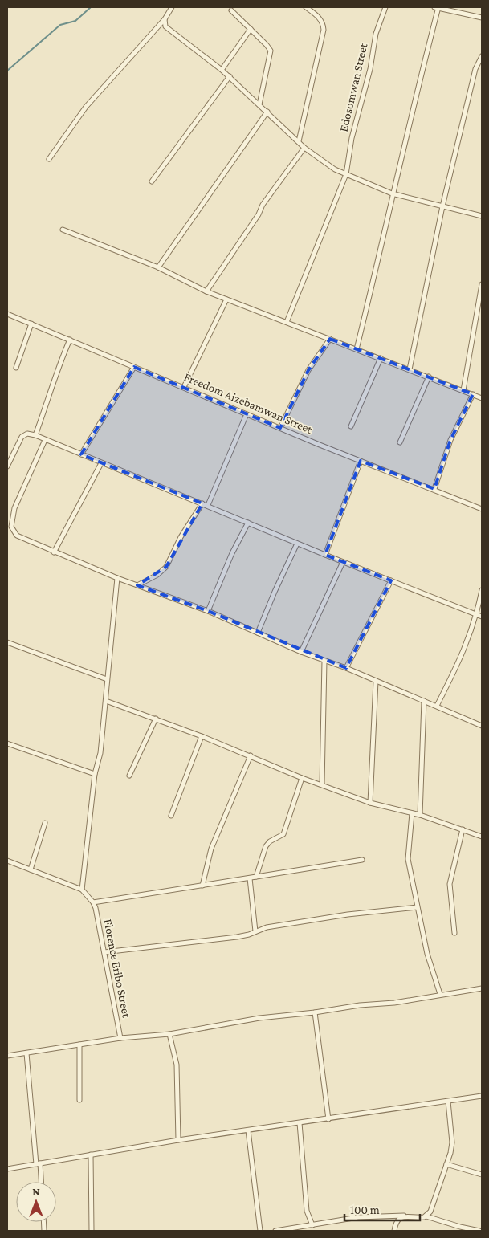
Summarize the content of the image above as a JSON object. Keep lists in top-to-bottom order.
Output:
{
  "streets": {
    "street": ["Edosomwan Street", "Freedom Aizebamwan Street", "Florence Eribo Street"]
  },
  "scale_bar": "100 m",
  "north": "top"
}
